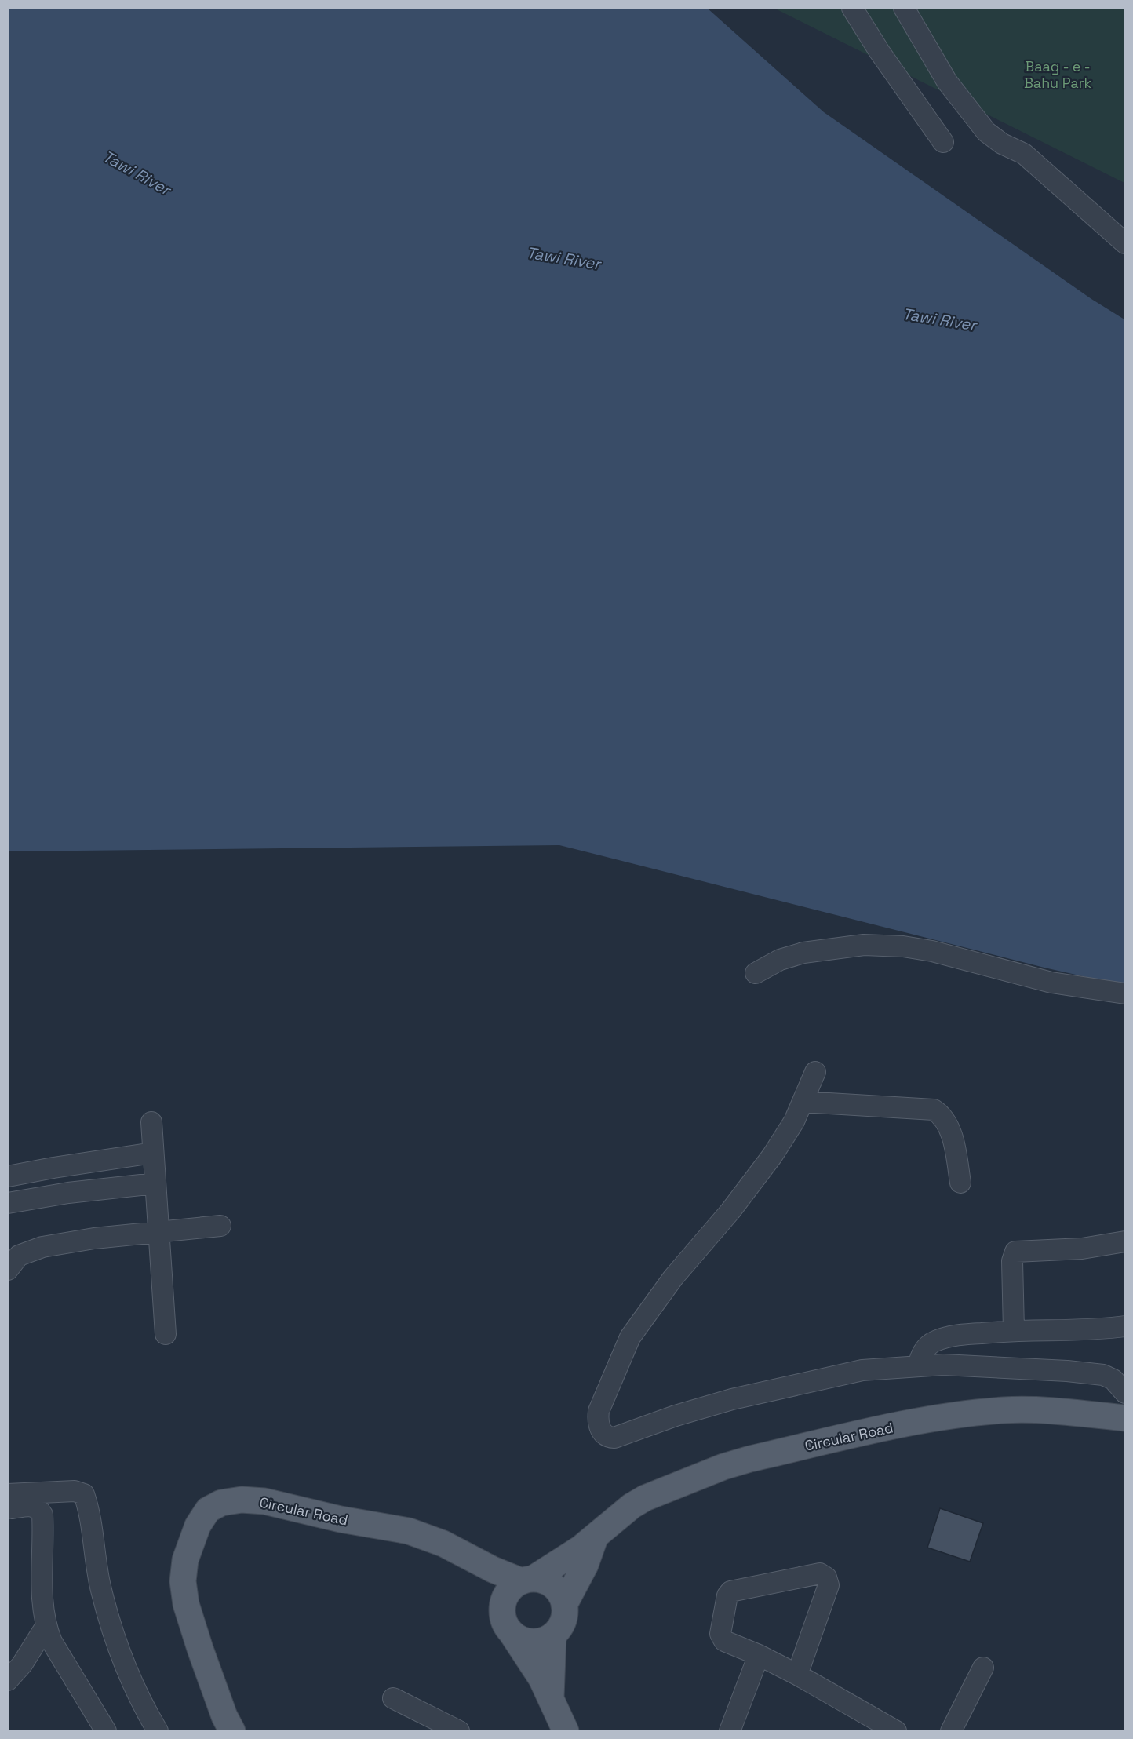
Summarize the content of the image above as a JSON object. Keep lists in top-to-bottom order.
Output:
{
  "streets": {
    "main road": ["Circular Road"]
  },
  "water": ["Tawi River"],
  "parks": ["Baag - e - Bahu Park"]
}
